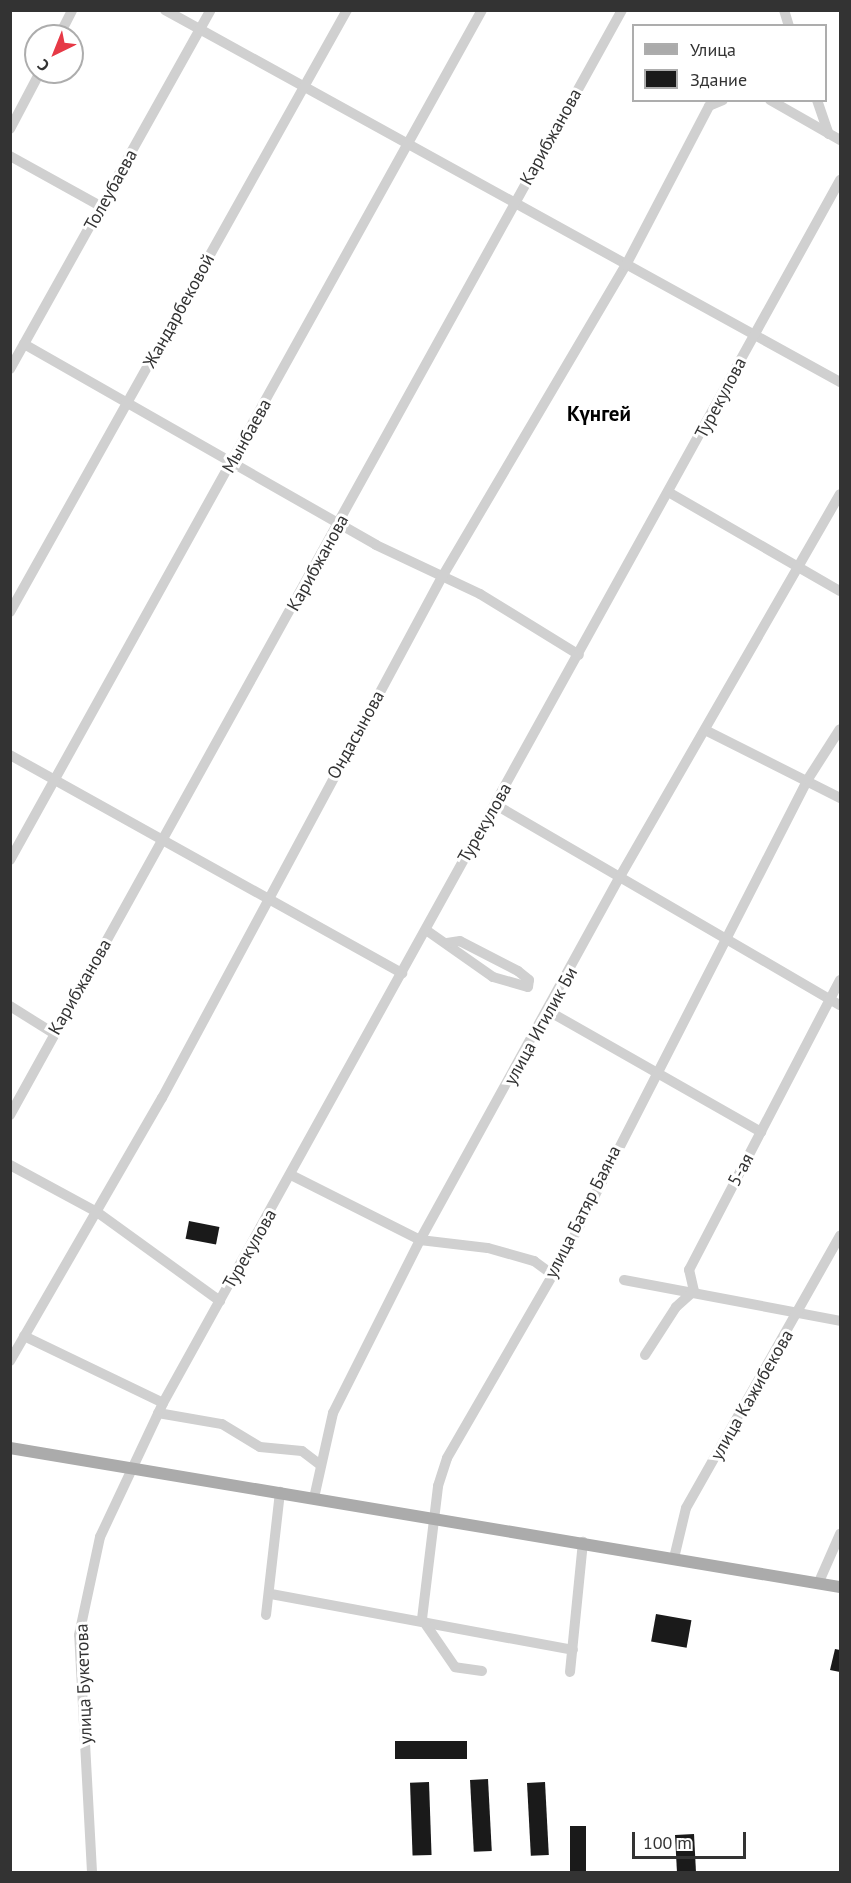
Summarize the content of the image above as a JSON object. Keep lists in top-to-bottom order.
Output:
{
  "streets": {
    "street": [
      "Карибжанова",
      "Толеубаева",
      "Жандарбековой",
      "Турекулова",
      "Мынбаева",
      "Ондасынова",
      "улица Игилик Би",
      "5-ая",
      "улица Батяр Баяна",
      "улица Кажибекова",
      "улица Букетова"
    ]
  },
  "crossings": [
    ["Турекулова", "улица Букетова"]
  ],
  "districts": ["Күнгей"],
  "legend": ["Улица", "Здание"],
  "scale_bar": "100 m",
  "north": "bottom left"
}
